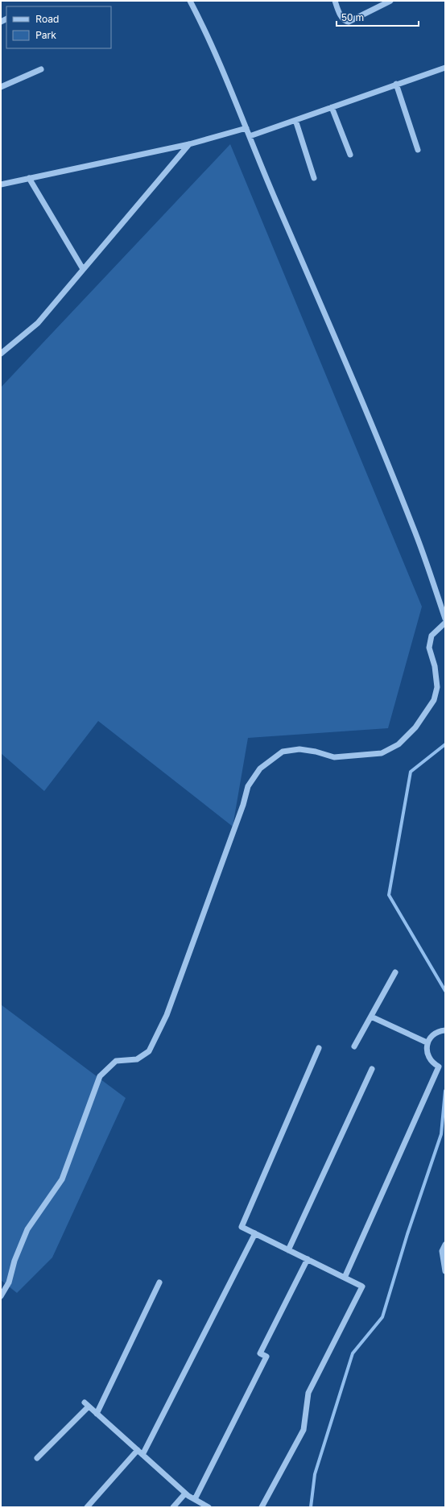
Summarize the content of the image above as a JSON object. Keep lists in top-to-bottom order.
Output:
{
  "legend": ["Road", "Park"],
  "scale_bar": "50 m"
}
